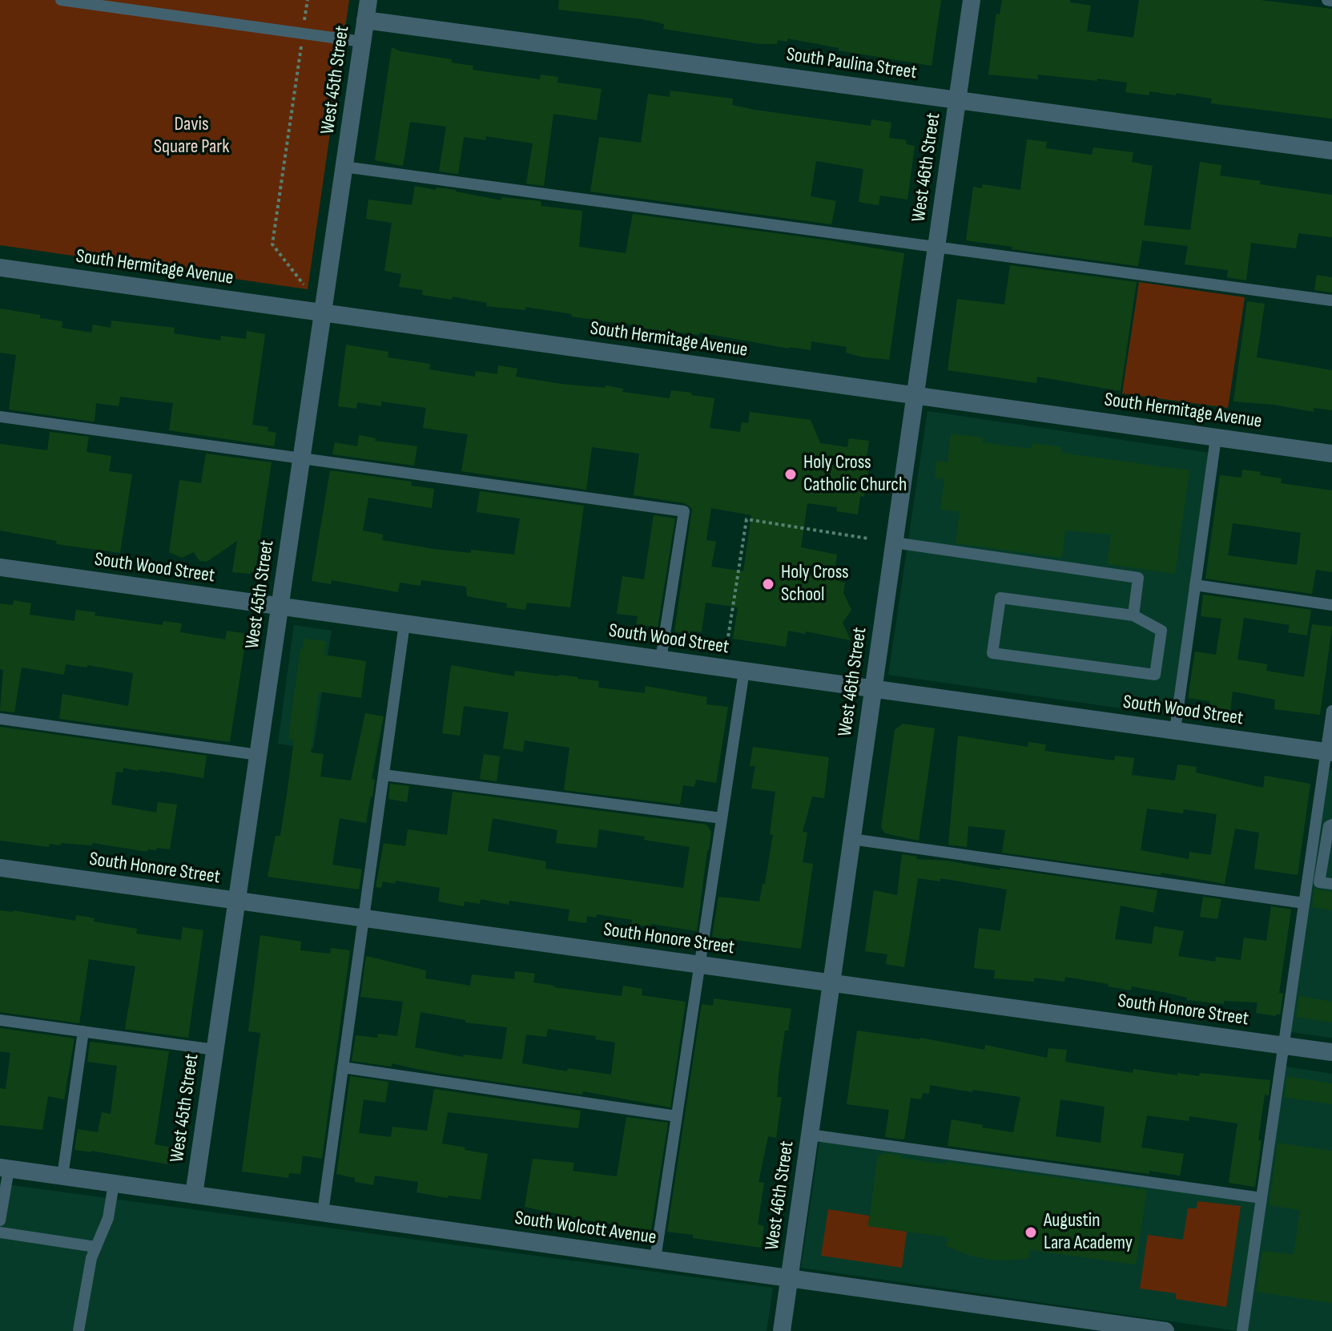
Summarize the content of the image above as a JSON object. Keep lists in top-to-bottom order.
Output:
{
  "streets": {
    "street": [
      "South Paulina Street",
      "West 45th Street",
      "West 46th Street",
      "South Hermitage Avenue",
      "South Wood Street",
      "South Honore Street",
      "South Wolcott Avenue"
    ]
  },
  "crossings": [
    ["South Paulina Street", "West 45th Street"],
    ["South Paulina Street", "West 46th Street"],
    ["West 45th Street", "South Hermitage Avenue"],
    ["West 45th Street", "South Wood Street"],
    ["West 45th Street", "South Honore Street"],
    ["West 45th Street", "South Wolcott Avenue"],
    ["West 46th Street", "South Hermitage Avenue"],
    ["West 46th Street", "South Wood Street"],
    ["West 46th Street", "South Honore Street"],
    ["West 46th Street", "South Wolcott Avenue"]
  ],
  "parks": ["Davis Square Park"],
  "places": ["Holy Cross Catholic Church", "Holy Cross School", "Augustin Lara Academy"]
}
